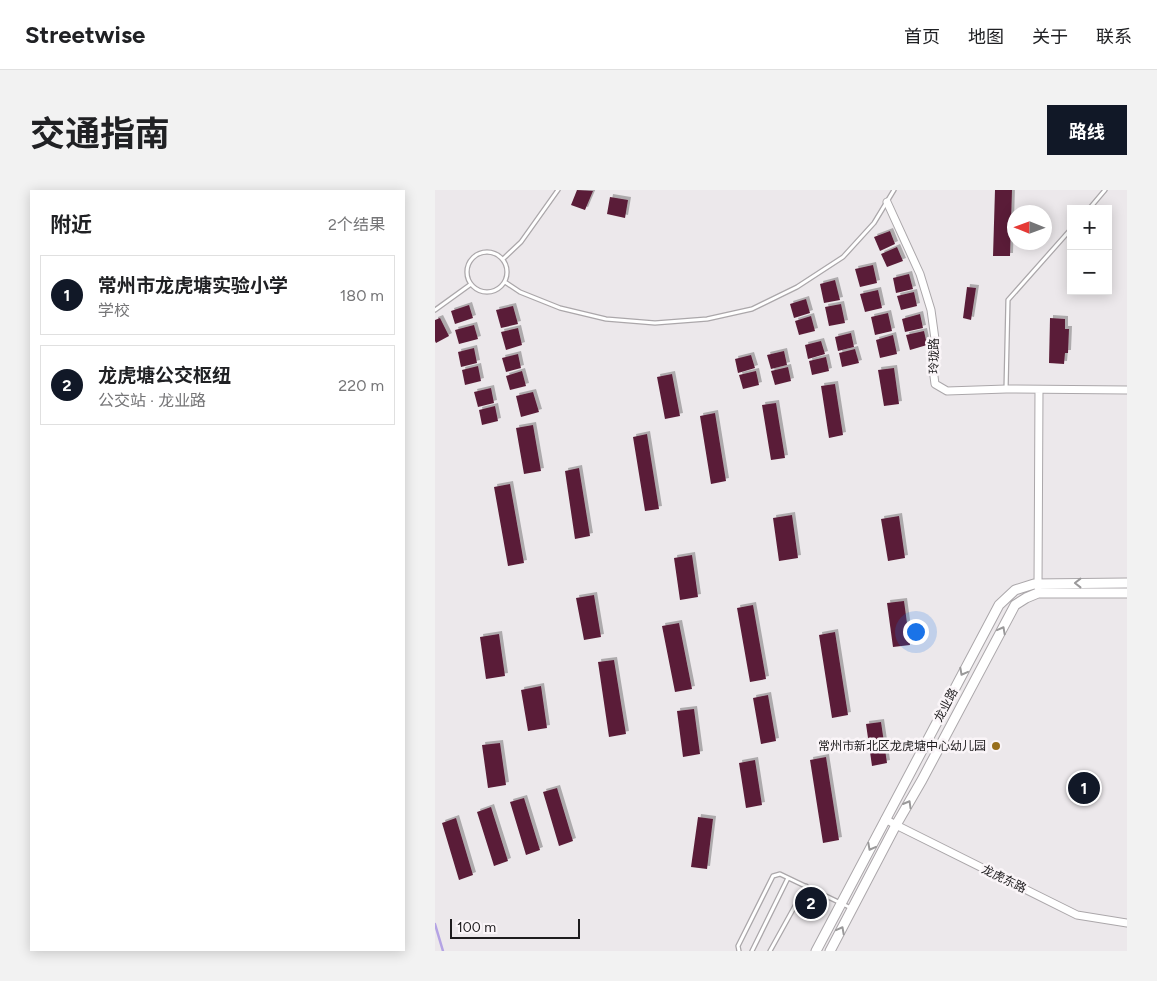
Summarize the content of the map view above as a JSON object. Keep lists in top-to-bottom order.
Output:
{
  "streets": {
    "street": ["玲珑路", "龙业路", "龙虎东路"]
  },
  "crossings": [
    ["龙业路", "龙虎东路"]
  ],
  "places": ["常州市新北区龙虎塘中心幼儿园"],
  "scale_bar": "100 m",
  "north": "left",
  "page": {
    "header": "Streetwise",
    "nav": [
      "首页",
      "地图",
      "关于",
      "联系"
    ],
    "title": "交通指南",
    "buttons": "路线",
    "heading": ["附近", "2个结果"],
    "map_buttons": ["+", "−"],
    "list": [
      {
        "mark": "1",
        "name": "常州市龙虎塘实验小学",
        "note": "学校",
        "value": "180 m"
      },
      {
        "mark": "2",
        "name": "龙虎塘公交枢纽",
        "note": "公交站 · 龙业路",
        "value": "220 m"
      }
    ],
    "pins": ["1", "2"],
    "scale": "100 m"
  }
}
